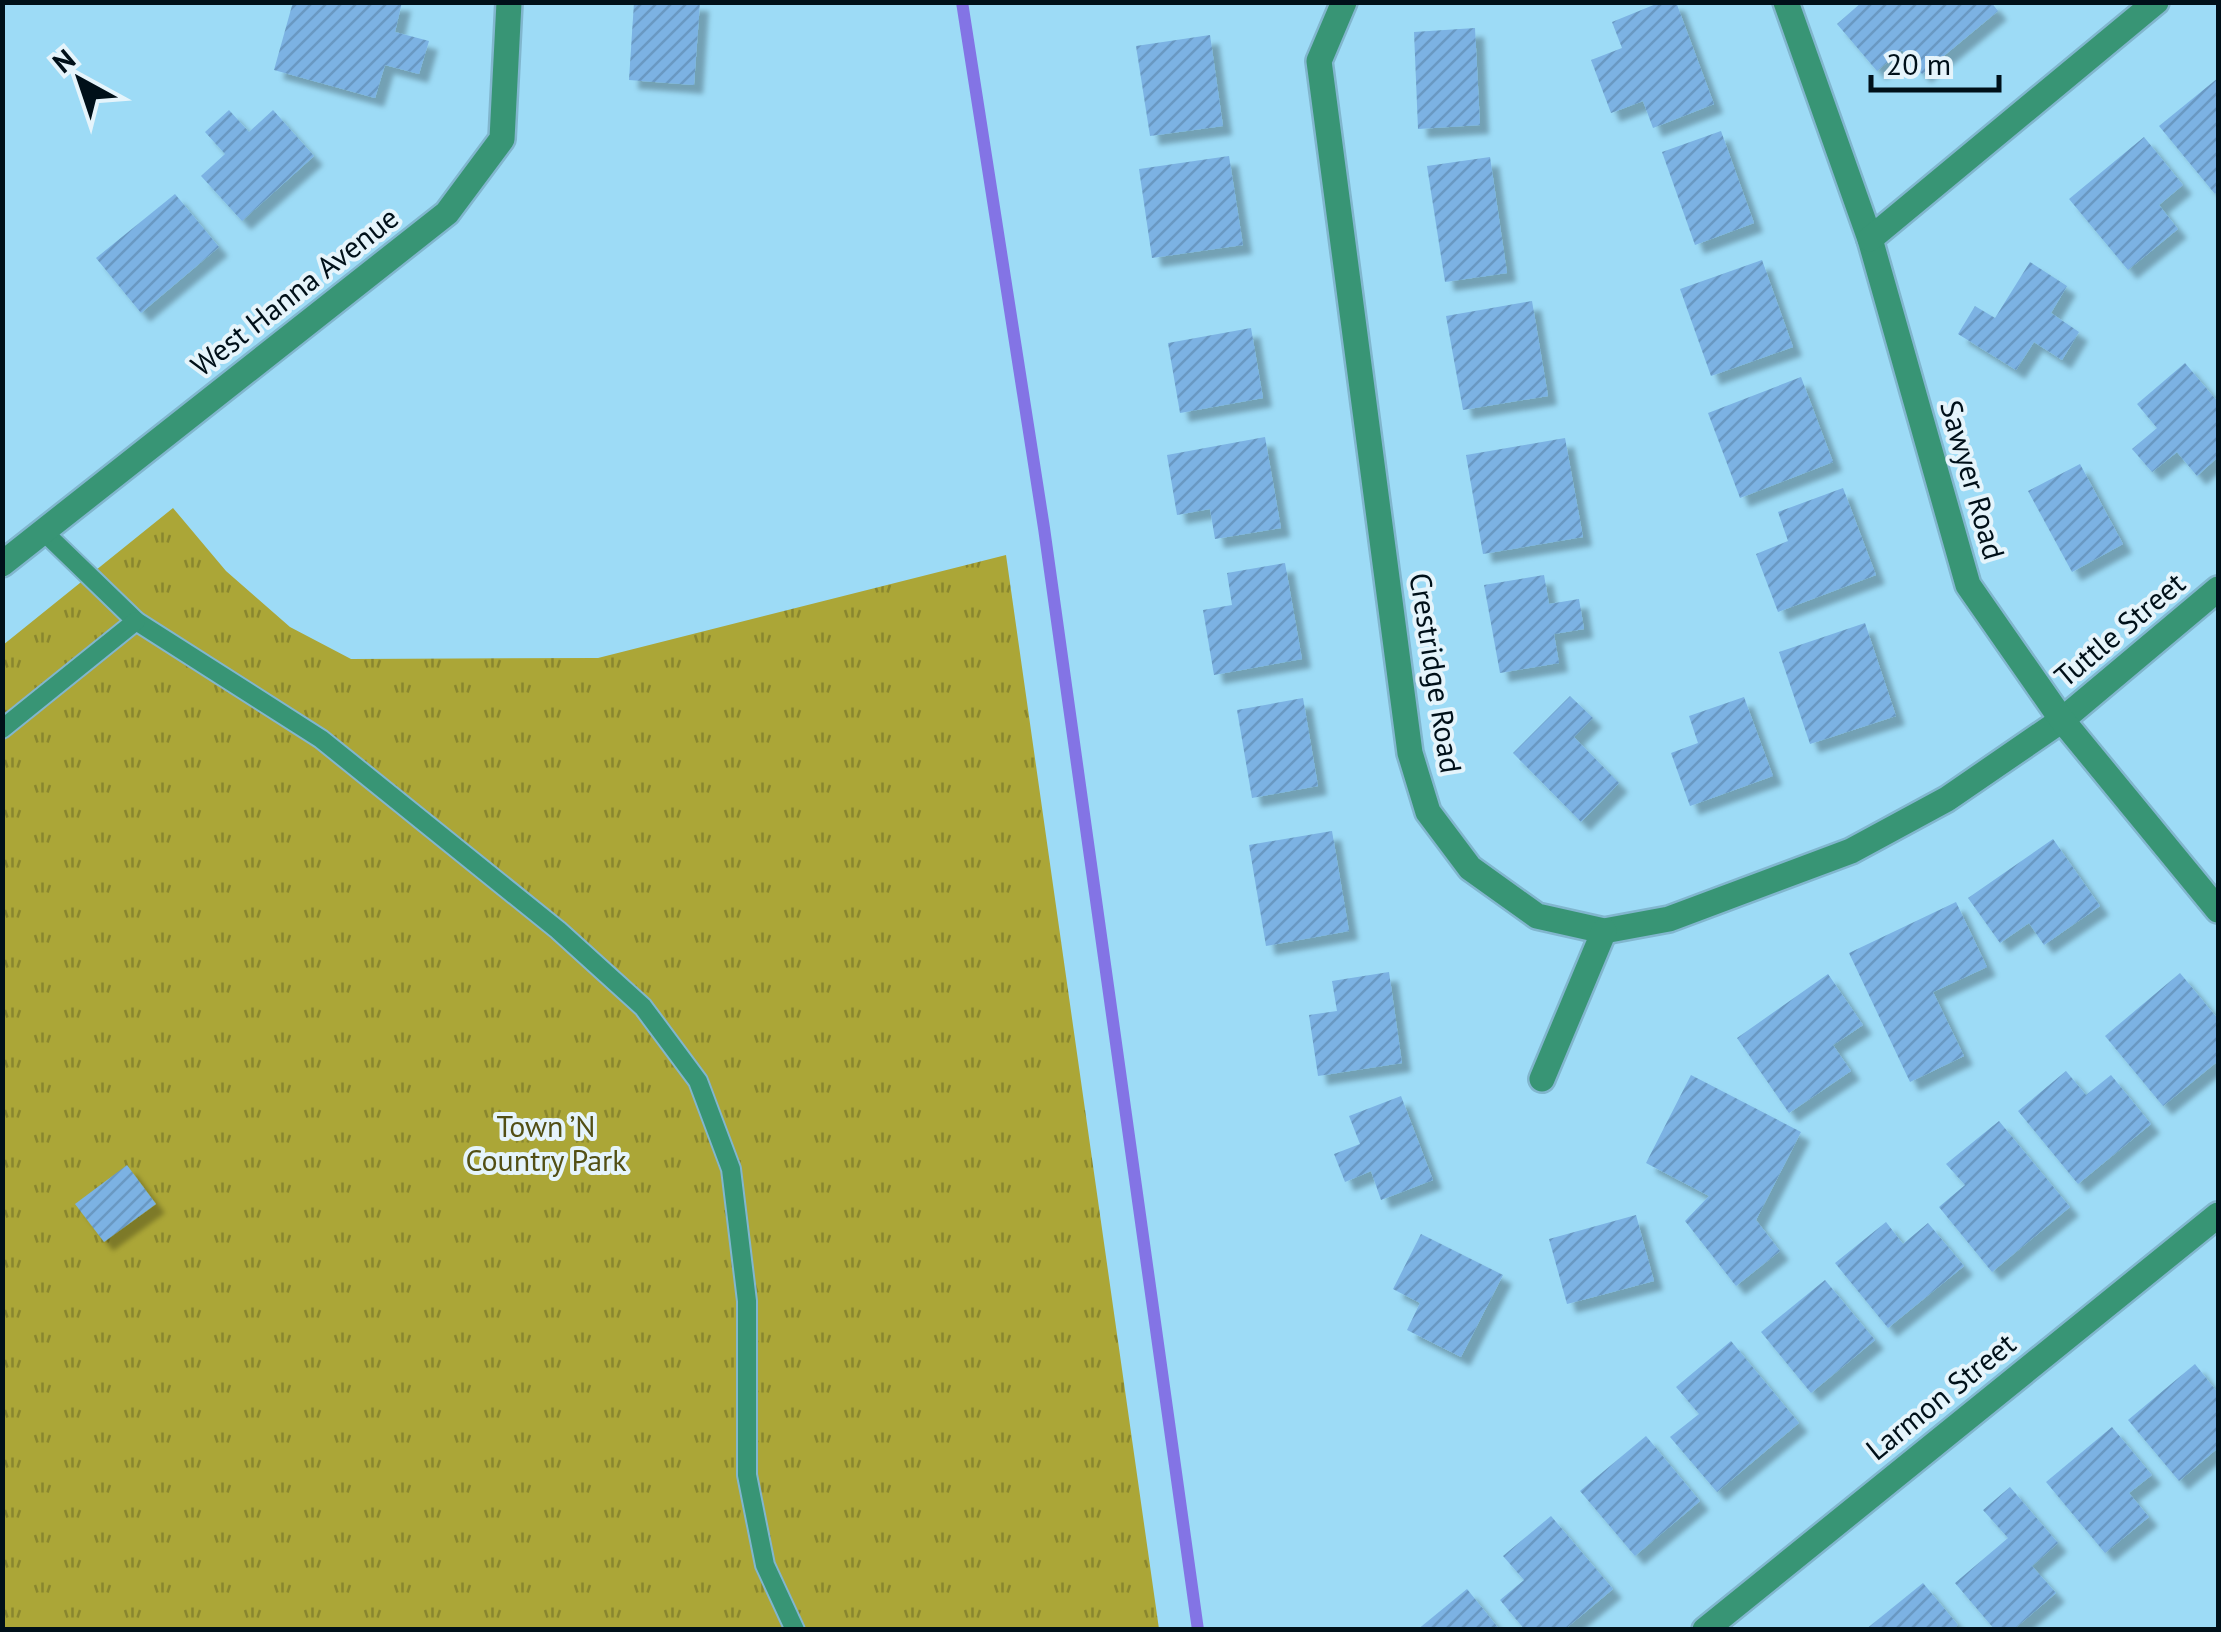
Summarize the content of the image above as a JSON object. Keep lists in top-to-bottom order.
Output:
{
  "streets": {
    "street": [
      "West Hanna Avenue",
      "Sawyer Road",
      "Tuttle Street",
      "Crestridge Road",
      "Larmon Street"
    ]
  },
  "crossings": [
    ["Sawyer Road", "Tuttle Street"],
    ["Sawyer Road", "Crestridge Road"],
    ["Tuttle Street", "Crestridge Road"]
  ],
  "parks": ["Town ’N Country Park"],
  "scale_bar": "20 m",
  "north": "top left"
}
